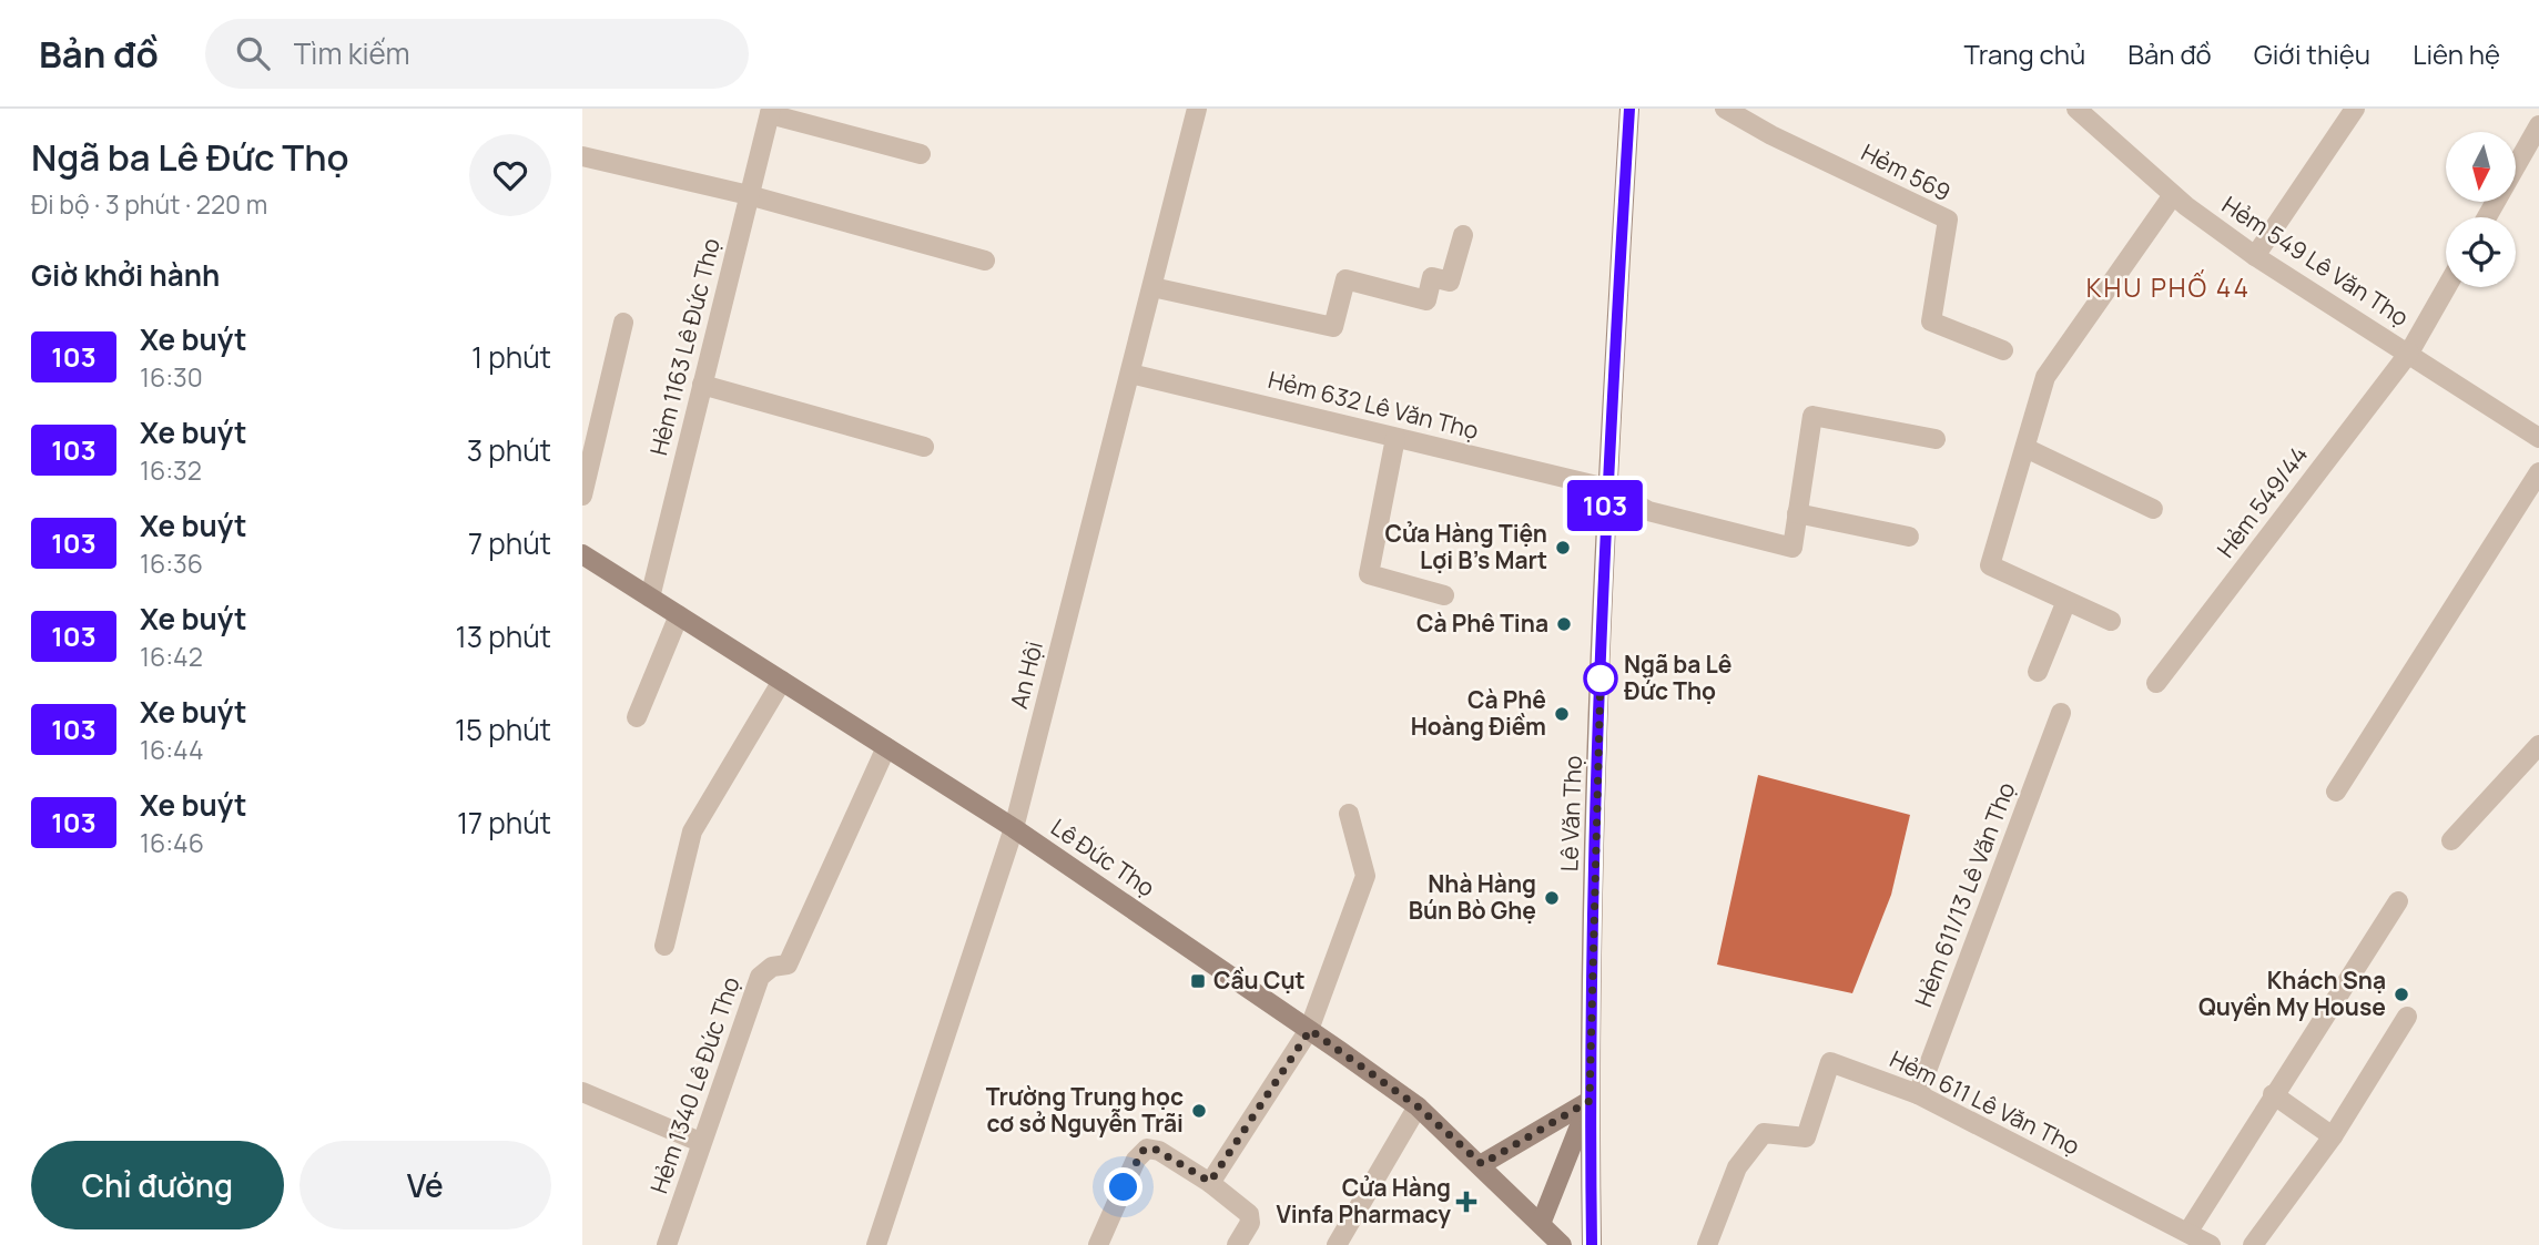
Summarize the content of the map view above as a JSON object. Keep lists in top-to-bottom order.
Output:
{
  "streets": {
    "main road": ["Lê Văn Thọ", "Lê Đức Thọ"],
    "street": [
      "Hẻm 569",
      "Hẻm 549 Lê Văn Thọ",
      "Hẻm 1163 Lê Đức Thọ",
      "Hẻm 632 Lê Văn Thọ",
      "Hẻm 549/44",
      "An Hội",
      "Hẻm 611/13 Lê Văn Thọ",
      "Hẻm 1340 Lê Đức Thọ",
      "Hẻm 611 Lê Văn Thọ"
    ]
  },
  "crossings": [
    ["Hẻm 549 Lê Văn Thọ", "Hẻm 549/44"],
    ["Hẻm 1163 Lê Đức Thọ", "Lê Đức Thọ"],
    ["Hẻm 632 Lê Văn Thọ", "An Hội"],
    ["Hẻm 632 Lê Văn Thọ", "Lê Văn Thọ"],
    ["An Hội", "Lê Đức Thọ"],
    ["Lê Đức Thọ", "Hẻm 1340 Lê Đức Thọ"],
    ["Hẻm 611/13 Lê Văn Thọ", "Hẻm 611 Lê Văn Thọ"]
  ],
  "districts": ["KHU PHỐ 44"],
  "places": {
    "other": [
      "Cửa Hàng Tiện Lợi B's Mart",
      "Cà Phê Tina",
      "Ngã ba Lê Đức Thọ",
      "Cà Phê Hoàng Điềm",
      "Nhà Hàng Bún Bò Ghẹ",
      "Khách Snạ Quyền My House",
      "Trường Trung học cơ sở Nguyễn Trãi"
    ],
    "transit": ["Cầu Cụt"],
    "health": ["Cửa Hàng Vinfa Pharmacy"]
  },
  "lines": ["bus line 103"],
  "north": "bottom",
  "page": {
    "header": "Bản đồ",
    "search": "Tìm kiếm",
    "nav": [
      "Trang chủ",
      "Bản đồ",
      "Giới thiệu",
      "Liên hệ"
    ],
    "heading": [
      ["Ngã ba Lê Đức Thọ", "Đi bộ · 3 phút · 220 m"],
      "Giờ khởi hành"
    ],
    "on_map": "103",
    "list": [
      {
        "mark": "103",
        "name": "Xe buýt",
        "note": "16:30",
        "value": "1 phút"
      },
      {
        "mark": "103",
        "name": "Xe buýt",
        "note": "16:32",
        "value": "3 phút"
      },
      {
        "mark": "103",
        "name": "Xe buýt",
        "note": "16:36",
        "value": "7 phút"
      },
      {
        "mark": "103",
        "name": "Xe buýt",
        "note": "16:42",
        "value": "13 phút"
      },
      {
        "mark": "103",
        "name": "Xe buýt",
        "note": "16:44",
        "value": "15 phút"
      },
      {
        "mark": "103",
        "name": "Xe buýt",
        "note": "16:46",
        "value": "17 phút"
      }
    ],
    "buttons": ["Chỉ đường", "Vé"]
  }
}
